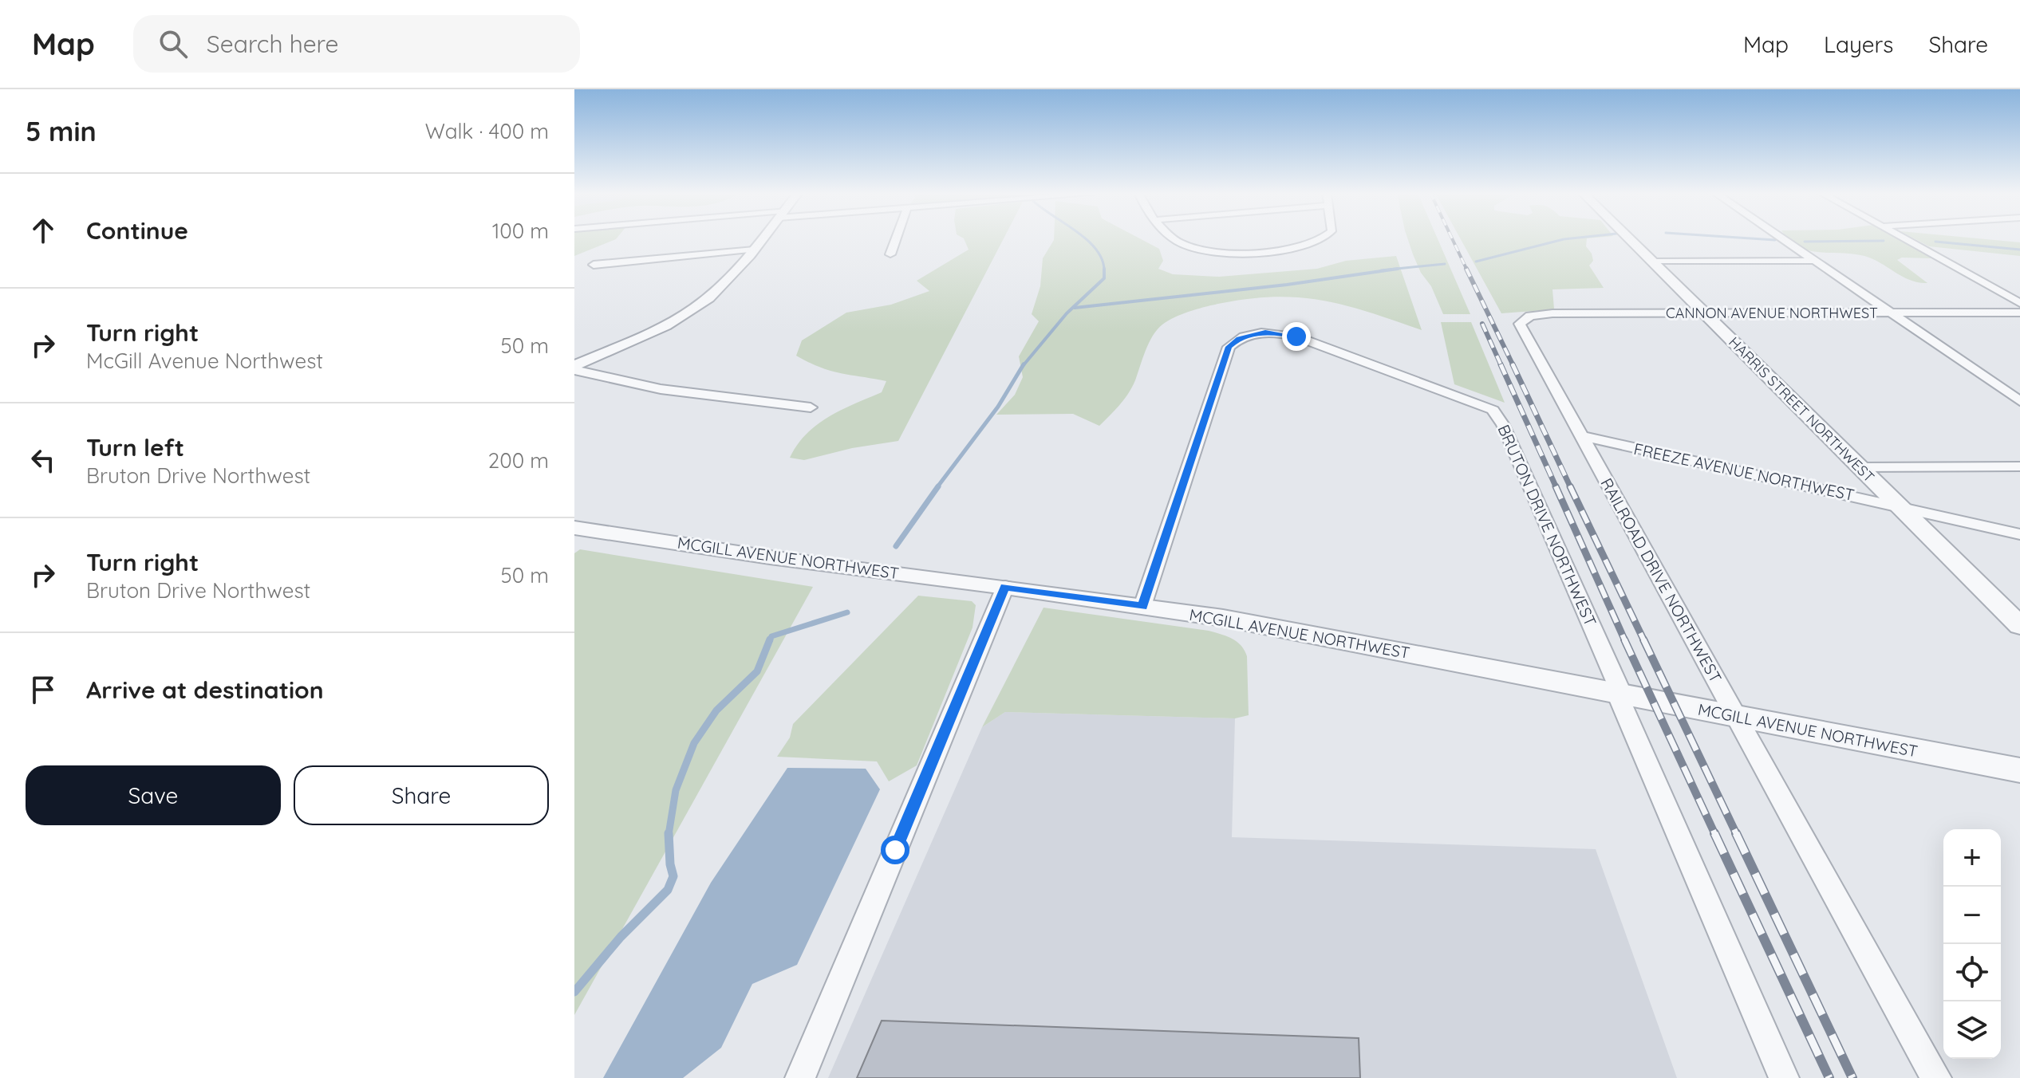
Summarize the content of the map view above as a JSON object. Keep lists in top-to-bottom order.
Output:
{
  "streets": {
    "street": [
      "CANNON AVENUE NORTHWEST",
      "HARRIS STREET NORTHWEST",
      "FREEZE AVENUE NORTHWEST",
      "BRUTON DRIVE NORTHWEST",
      "MCGILL AVENUE NORTHWEST",
      "RAILROAD DRIVE NORTHWEST"
    ]
  },
  "crossings": [
    ["CANNON AVENUE NORTHWEST", "HARRIS STREET NORTHWEST"],
    ["CANNON AVENUE NORTHWEST", "RAILROAD DRIVE NORTHWEST"],
    ["HARRIS STREET NORTHWEST", "FREEZE AVENUE NORTHWEST"],
    ["FREEZE AVENUE NORTHWEST", "RAILROAD DRIVE NORTHWEST"],
    ["BRUTON DRIVE NORTHWEST", "MCGILL AVENUE NORTHWEST"],
    ["MCGILL AVENUE NORTHWEST", "RAILROAD DRIVE NORTHWEST"]
  ],
  "page": {
    "header": "Map",
    "search": "Search here",
    "nav": ["Map", "Layers", "Share"],
    "heading": ["5 min", "Walk · 400 m"],
    "list": [
      ["Continue", "100 m"],
      ["Turn right", "McGill Avenue Northwest", "50 m"],
      ["Turn left", "Bruton Drive Northwest", "200 m"],
      ["Turn right", "Bruton Drive Northwest", "50 m"],
      "Arrive at destination"
    ],
    "buttons": ["Save", "Share"],
    "map_buttons": ["+", "−"]
  }
}
